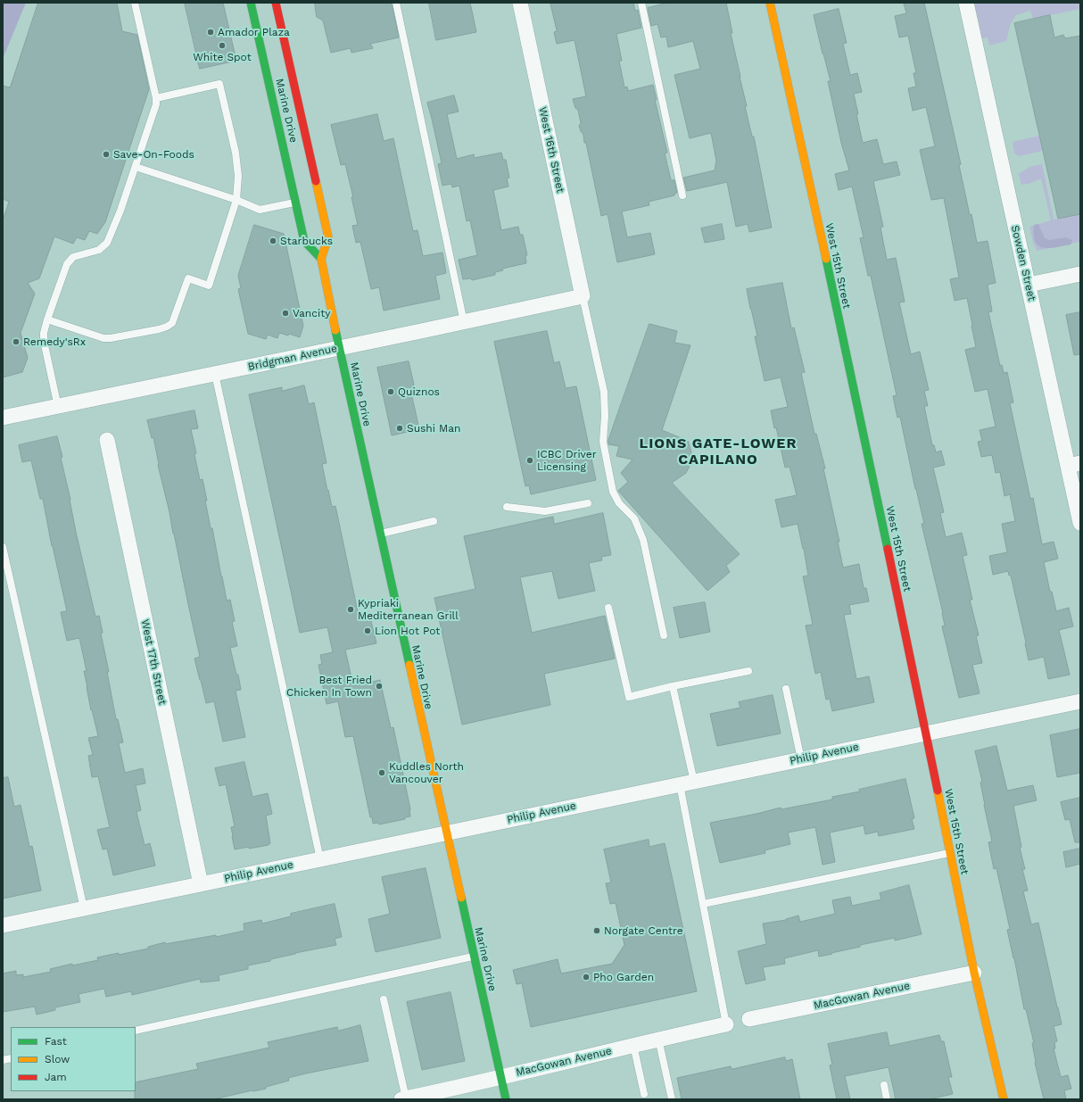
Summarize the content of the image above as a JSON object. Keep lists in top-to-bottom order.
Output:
{
  "streets": {
    "main road": ["Marine Drive", "West 15th Street"],
    "street": [
      "West 16th Street",
      "Sowden Street",
      "Bridgman Avenue",
      "West 17th Street",
      "Philip Avenue",
      "MacGowan Avenue"
    ]
  },
  "crossings": [
    ["Marine Drive", "Bridgman Avenue"],
    ["Marine Drive", "Philip Avenue"],
    ["Marine Drive", "MacGowan Avenue"],
    ["West 16th Street", "Bridgman Avenue"],
    ["West 15th Street", "Philip Avenue"],
    ["West 15th Street", "MacGowan Avenue"],
    ["West 17th Street", "Philip Avenue"]
  ],
  "districts": ["LIONS GATE-LOWER CAPILANO"],
  "places": [
    "Amador Plaza",
    "White Spot",
    "Save-On-Foods",
    "Starbucks",
    "Vancity",
    "Remedy'sRx",
    "Quiznos",
    "Sushi Man",
    "ICBC Driver Licensing",
    "Kypriaki Mediterranean Grill",
    "Lion Hot Pot",
    "Best Fried Chicken In Town",
    "Kuddles North Vancouver",
    "Norgate Centre",
    "Pho Garden"
  ],
  "legend": ["Fast", "Slow", "Jam"]
}
